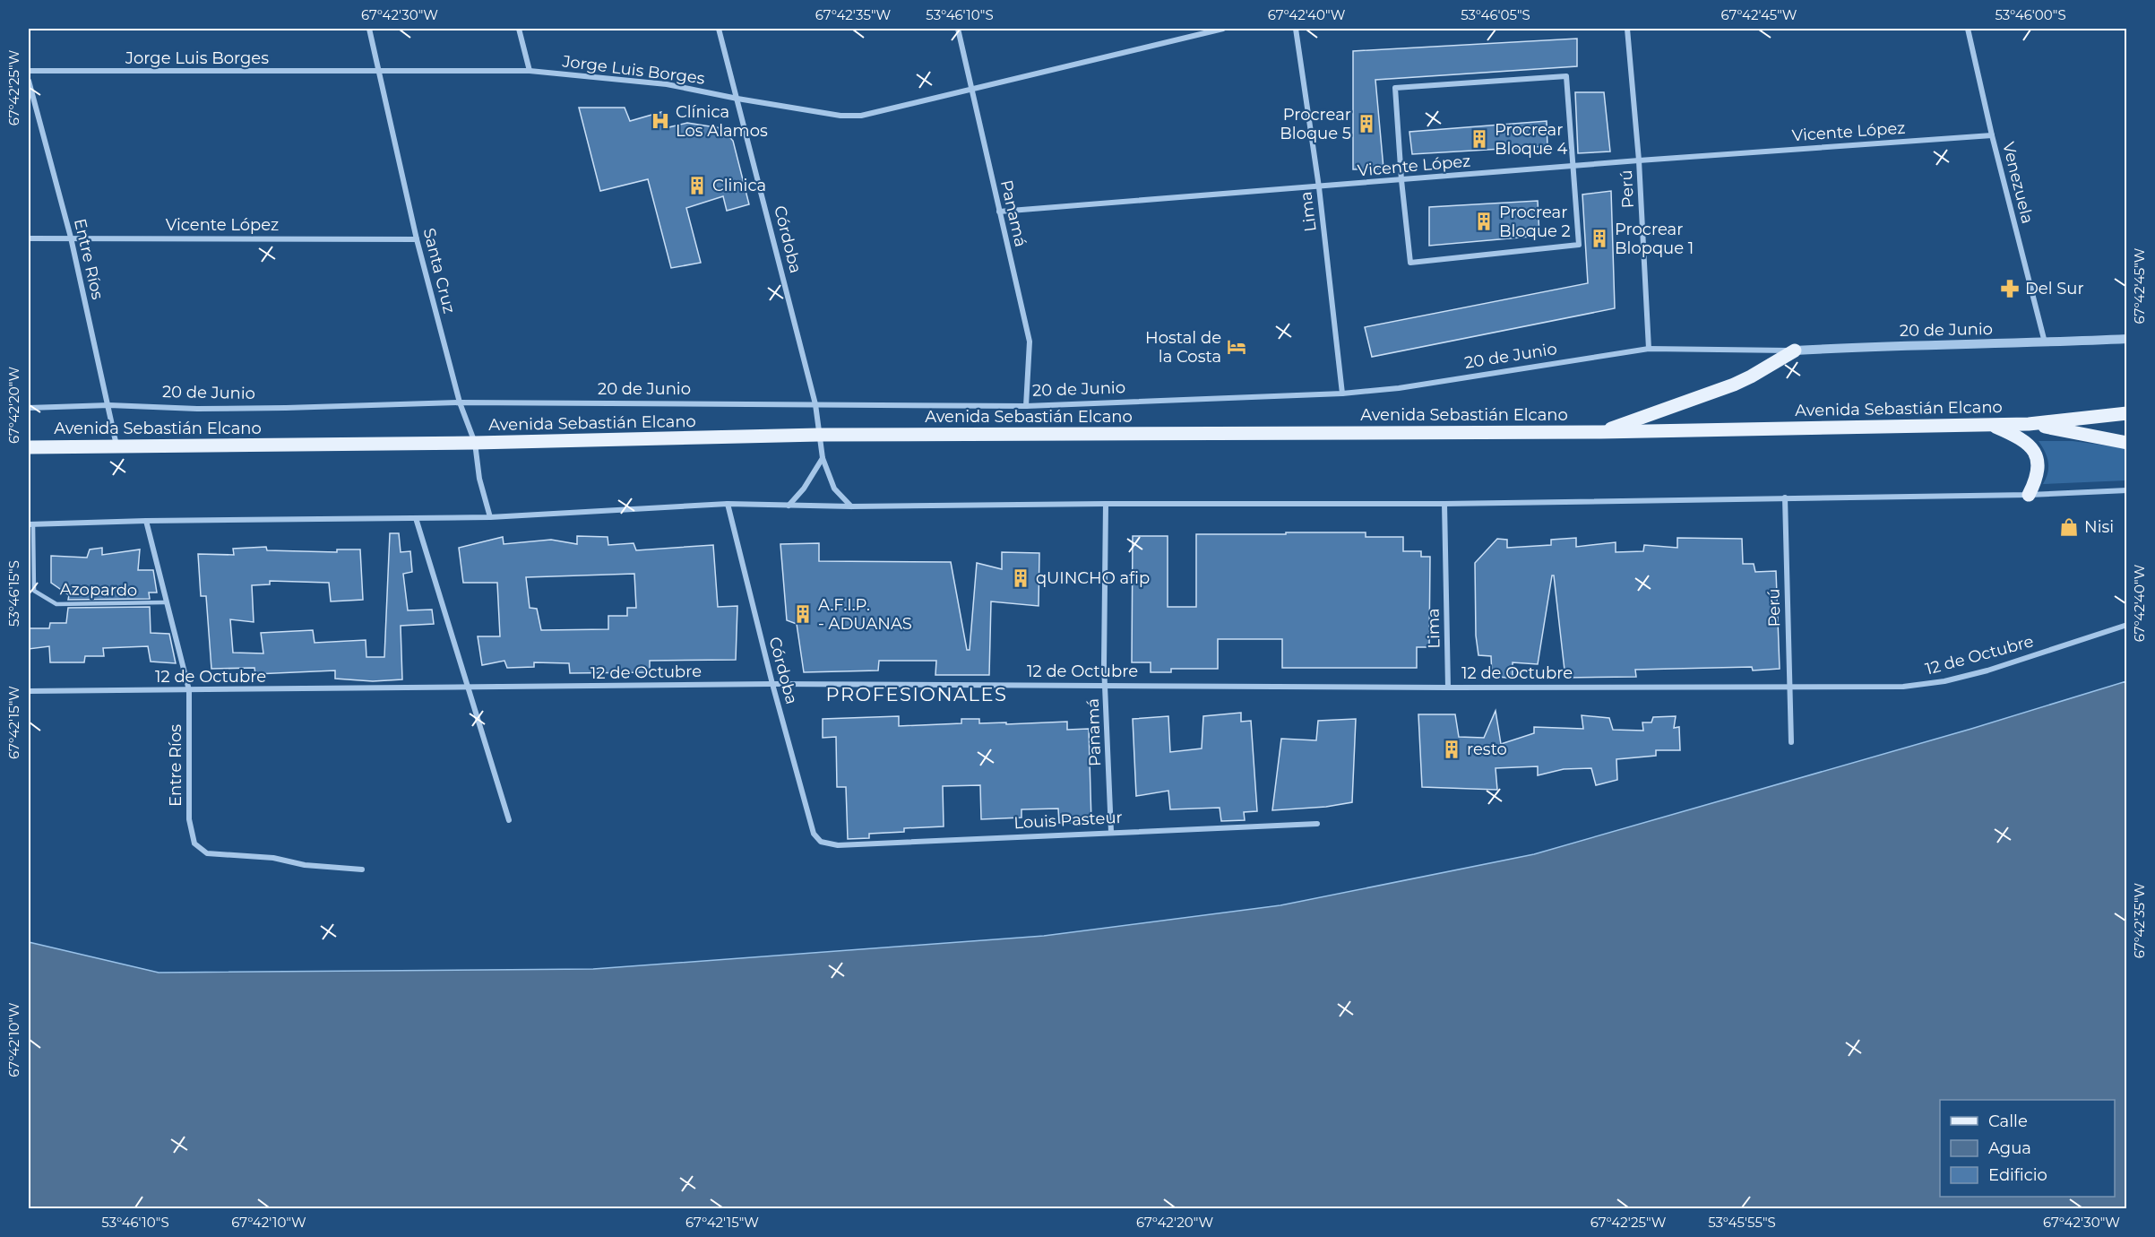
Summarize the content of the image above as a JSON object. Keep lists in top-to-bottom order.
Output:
{
  "streets": {
    "main road": ["Avenida Sebastián Elcano"],
    "street": [
      "Jorge Luis Borges",
      "Vicente López",
      "Venezuela",
      "Perú",
      "Lima",
      "Panamá",
      "Córdoba",
      "Entre Ríos",
      "Santa Cruz",
      "20 de Junio",
      "12 de Octubre",
      "Louis Pasteur"
    ],
    "lane": ["Azopardo"]
  },
  "crossings": [
    ["Jorge Luis Borges", "Panamá"],
    ["Jorge Luis Borges", "Córdoba"],
    ["Jorge Luis Borges", "Santa Cruz"],
    ["Vicente López", "Venezuela"],
    ["Vicente López", "Perú"],
    ["Vicente López", "Lima"],
    ["Vicente López", "Panamá"],
    ["Vicente López", "Entre Ríos"],
    ["Vicente López", "Santa Cruz"],
    ["Venezuela", "20 de Junio"],
    ["Perú", "20 de Junio"],
    ["Perú", "12 de Octubre"],
    ["Lima", "20 de Junio"],
    ["Lima", "12 de Octubre"],
    ["Panamá", "20 de Junio"],
    ["Panamá", "12 de Octubre"],
    ["Panamá", "Louis Pasteur"],
    ["Córdoba", "20 de Junio"],
    ["Córdoba", "Avenida Sebastián Elcano"],
    ["Córdoba", "12 de Octubre"],
    ["Córdoba", "Louis Pasteur"],
    ["Entre Ríos", "20 de Junio"],
    ["Entre Ríos", "Avenida Sebastián Elcano"],
    ["Entre Ríos", "Azopardo"],
    ["Entre Ríos", "12 de Octubre"],
    ["Santa Cruz", "20 de Junio"],
    ["Santa Cruz", "Avenida Sebastián Elcano"]
  ],
  "districts": ["PROFESIONALES"],
  "places": {
    "hospital": ["Clínica Los Alamos"],
    "building": [
      "Procrear Bloque 5",
      "Procrear Bloque 4",
      "Clinica",
      "Procrear Bloque 2",
      "Procrear Blopque 1",
      "qUINCHO afip",
      "A.F.I.P. - ADUANAS",
      "resto"
    ],
    "pharmacy": ["Del Sur"],
    "hotel": ["Hostal de la Costa"],
    "shop": ["Nisi"]
  },
  "legend": ["Calle", "Agua", "Edificio"],
  "coordinates": [
    "67°42'30\"W",
    "67°42'35\"W",
    "53°46'10\"S",
    "67°42'40\"W",
    "53°46'05\"S",
    "67°42'45\"W",
    "53°46'00\"S",
    "67°42'25\"W",
    "67°42'20\"W",
    "53°46'15\"S",
    "67°42'15\"W",
    "67°42'10\"W",
    "53°45'55\"S"
  ]
}
